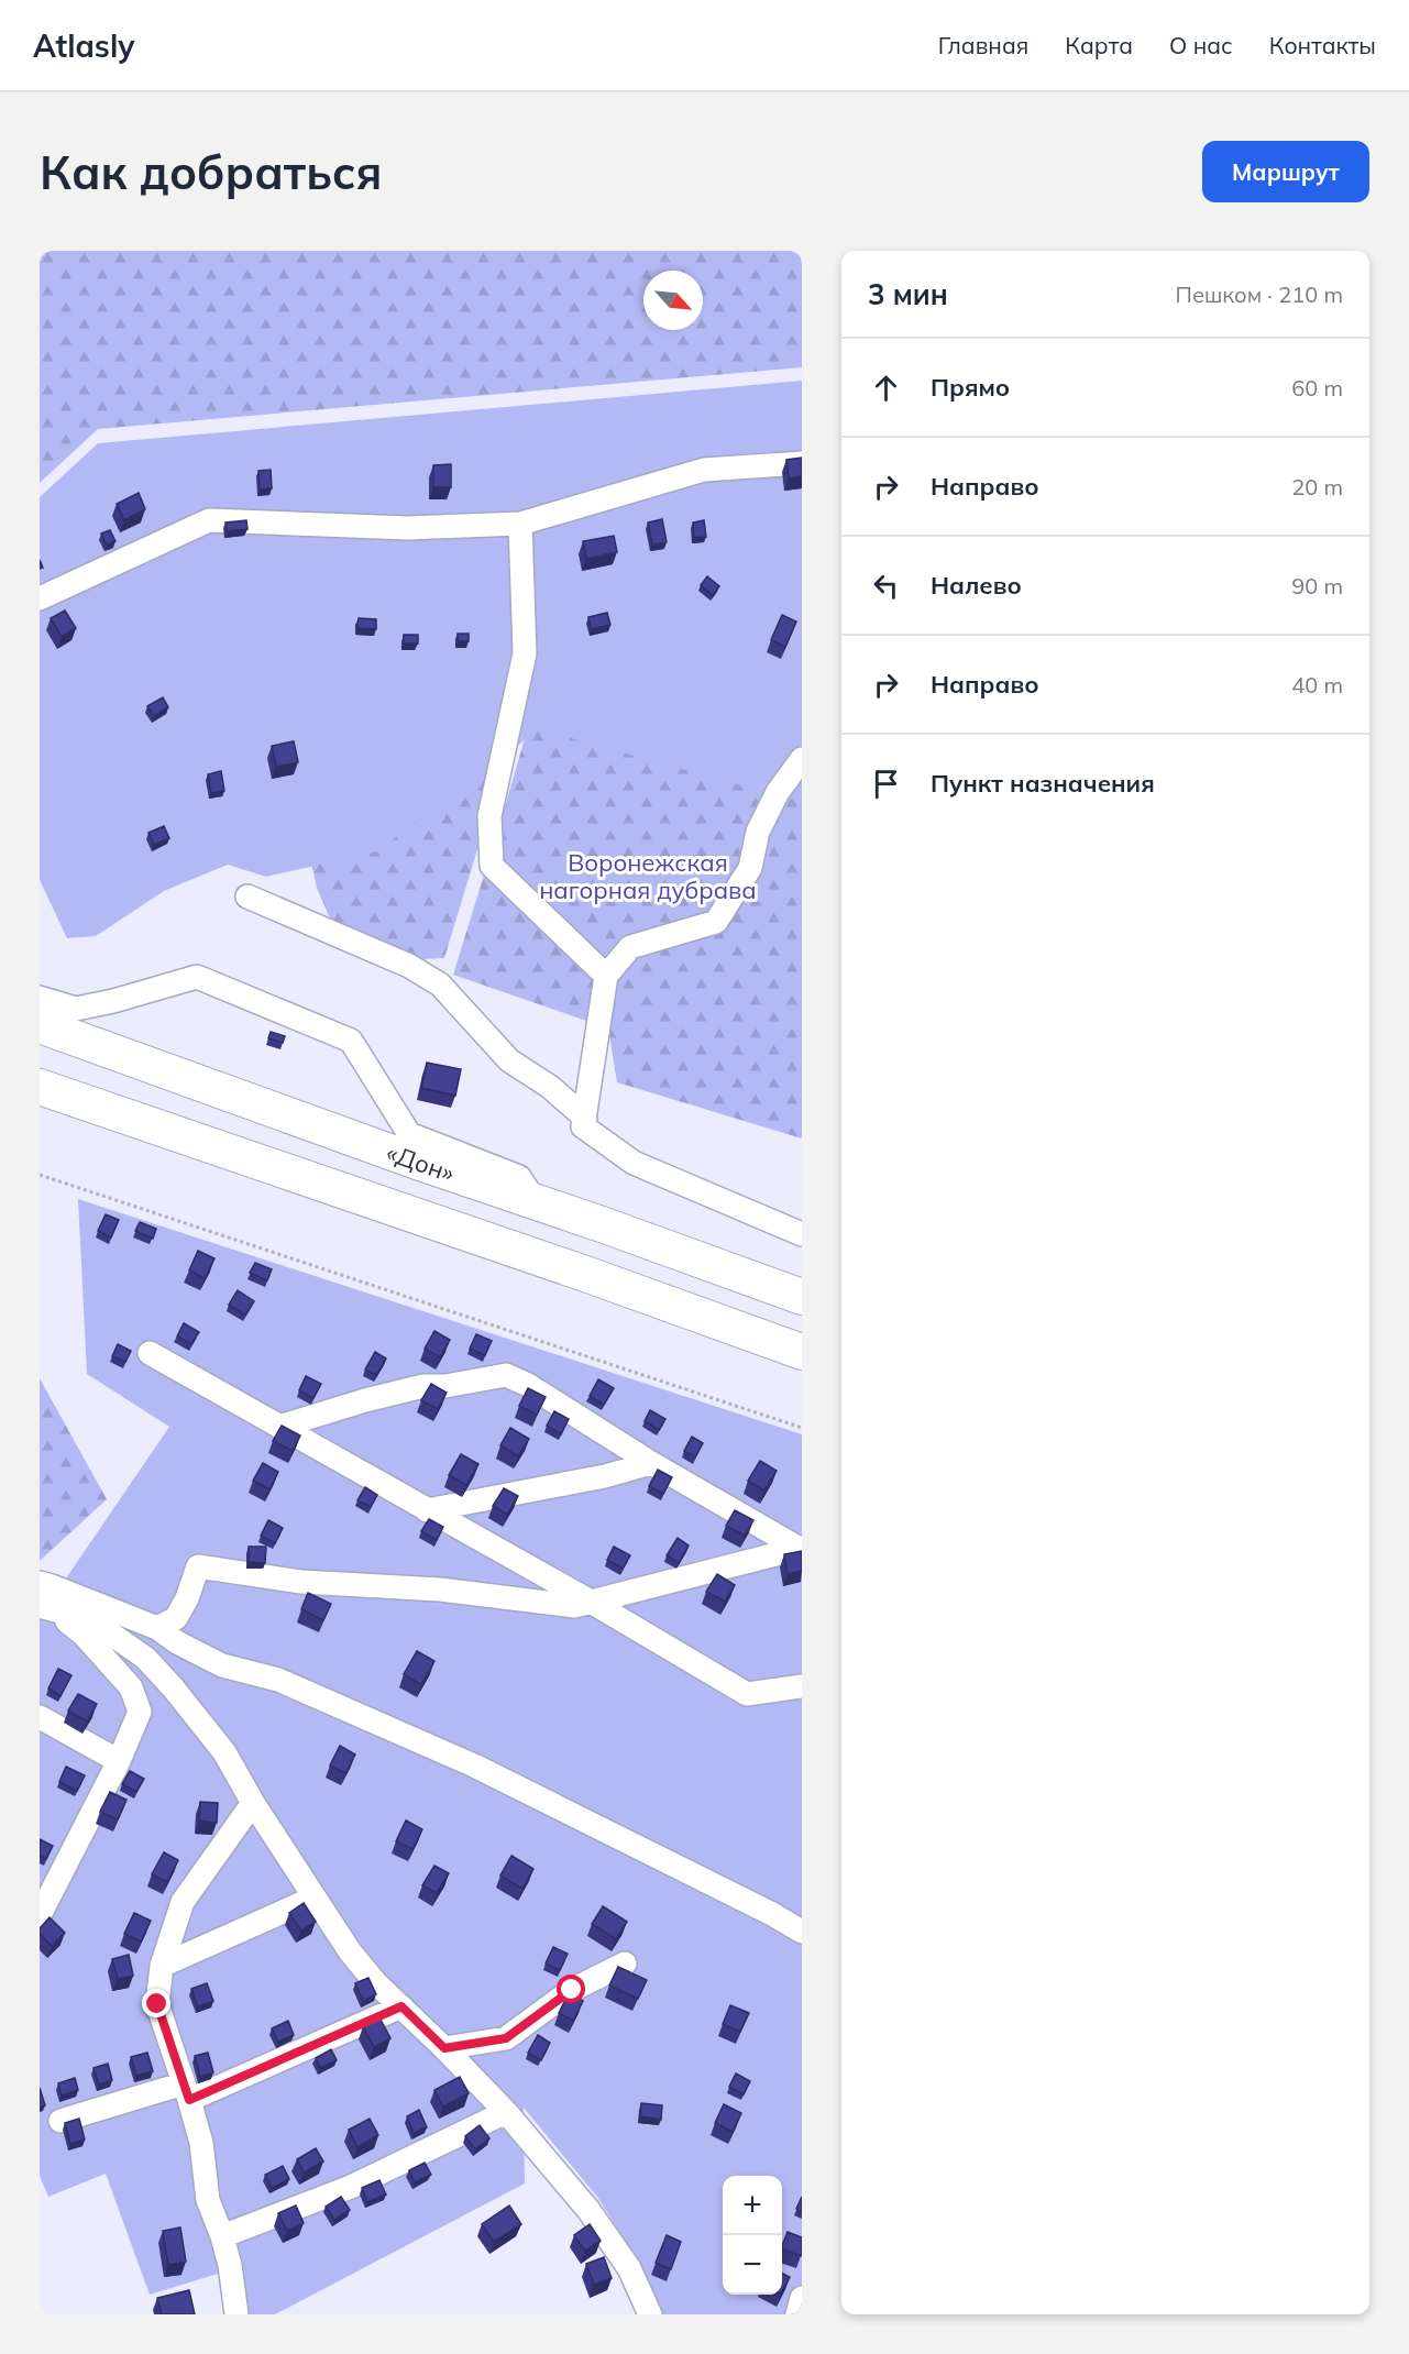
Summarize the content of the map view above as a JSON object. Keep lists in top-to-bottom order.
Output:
{
  "streets": {
    "highway": ["«Дон»"]
  },
  "parks": ["Воронежская нагорная дубрава"],
  "north": "bottom right",
  "page": {
    "header": "Atlasly",
    "nav": [
      "Главная",
      "Карта",
      "О нас",
      "Контакты"
    ],
    "buttons": "Маршрут",
    "title": "Как добраться",
    "heading": ["3 мин", "Пешком · 210 m"],
    "list": [
      ["Прямо", "60 m"],
      ["Направо", "20 m"],
      ["Налево", "90 m"],
      ["Направо", "40 m"],
      "Пункт назначения"
    ],
    "map_buttons": ["+", "−"]
  }
}
